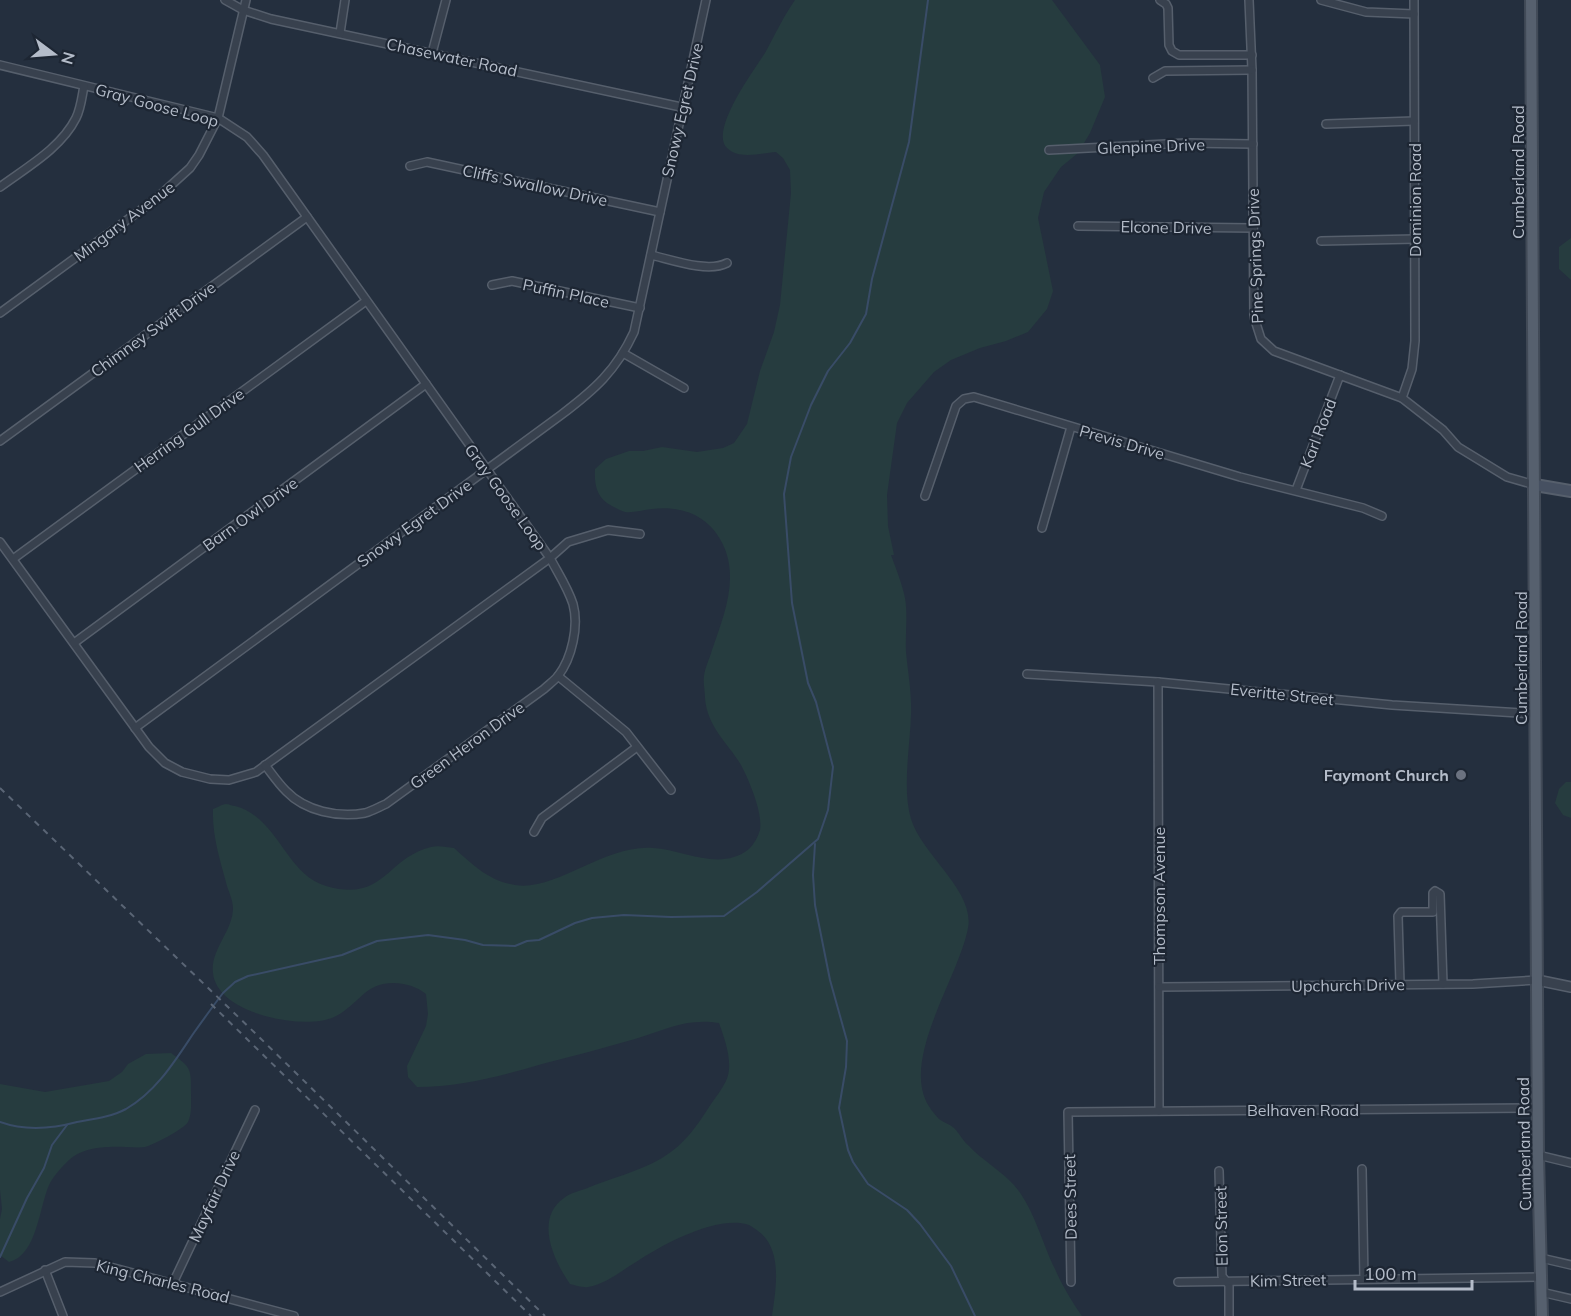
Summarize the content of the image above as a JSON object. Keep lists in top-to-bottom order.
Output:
{
  "streets": {
    "main road": ["Cumberland Road"],
    "street": [
      "Chasewater Road",
      "Gray Goose Loop",
      "Snowy Egret Drive",
      "Glenpine Drive",
      "Cliffs Swallow Drive",
      "Dominion Road",
      "Mingary Avenue",
      "Elcone Drive",
      "Pine Springs Drive",
      "Puffin Place",
      "Chimney Swift Drive",
      "Herring Gull Drive",
      "Karl Road",
      "Previs Drive",
      "Barn Owl Drive",
      "Everitte Street",
      "Green Heron Drive",
      "Thompson Avenue",
      "Upchurch Drive",
      "Belhaven Road",
      "Mayfair Drive",
      "Dees Street",
      "Elon Street",
      "Kim Street",
      "King Charles Road"
    ]
  },
  "crossings": [
    ["Chasewater Road", "Snowy Egret Drive"],
    ["Chasewater Road", "Mingary Avenue"],
    ["Gray Goose Loop", "Snowy Egret Drive"],
    ["Gray Goose Loop", "Mingary Avenue"],
    ["Gray Goose Loop", "Chimney Swift Drive"],
    ["Gray Goose Loop", "Herring Gull Drive"],
    ["Gray Goose Loop", "Barn Owl Drive"],
    ["Gray Goose Loop", "Green Heron Drive"],
    ["Snowy Egret Drive", "Cliffs Swallow Drive"],
    ["Snowy Egret Drive", "Puffin Place"],
    ["Glenpine Drive", "Pine Springs Drive"],
    ["Cumberland Road", "Pine Springs Drive"],
    ["Cumberland Road", "Everitte Street"],
    ["Cumberland Road", "Upchurch Drive"],
    ["Cumberland Road", "Belhaven Road"],
    ["Cumberland Road", "Kim Street"],
    ["Dominion Road", "Pine Springs Drive"],
    ["Elcone Drive", "Pine Springs Drive"],
    ["Pine Springs Drive", "Karl Road"],
    ["Karl Road", "Previs Drive"],
    ["Everitte Street", "Thompson Avenue"],
    ["Thompson Avenue", "Upchurch Drive"],
    ["Thompson Avenue", "Belhaven Road"],
    ["Belhaven Road", "Dees Street"],
    ["Mayfair Drive", "King Charles Road"],
    ["Elon Street", "Kim Street"]
  ],
  "places": ["Faymont Church"],
  "scale_bar": "100 m",
  "north": "right"
}
